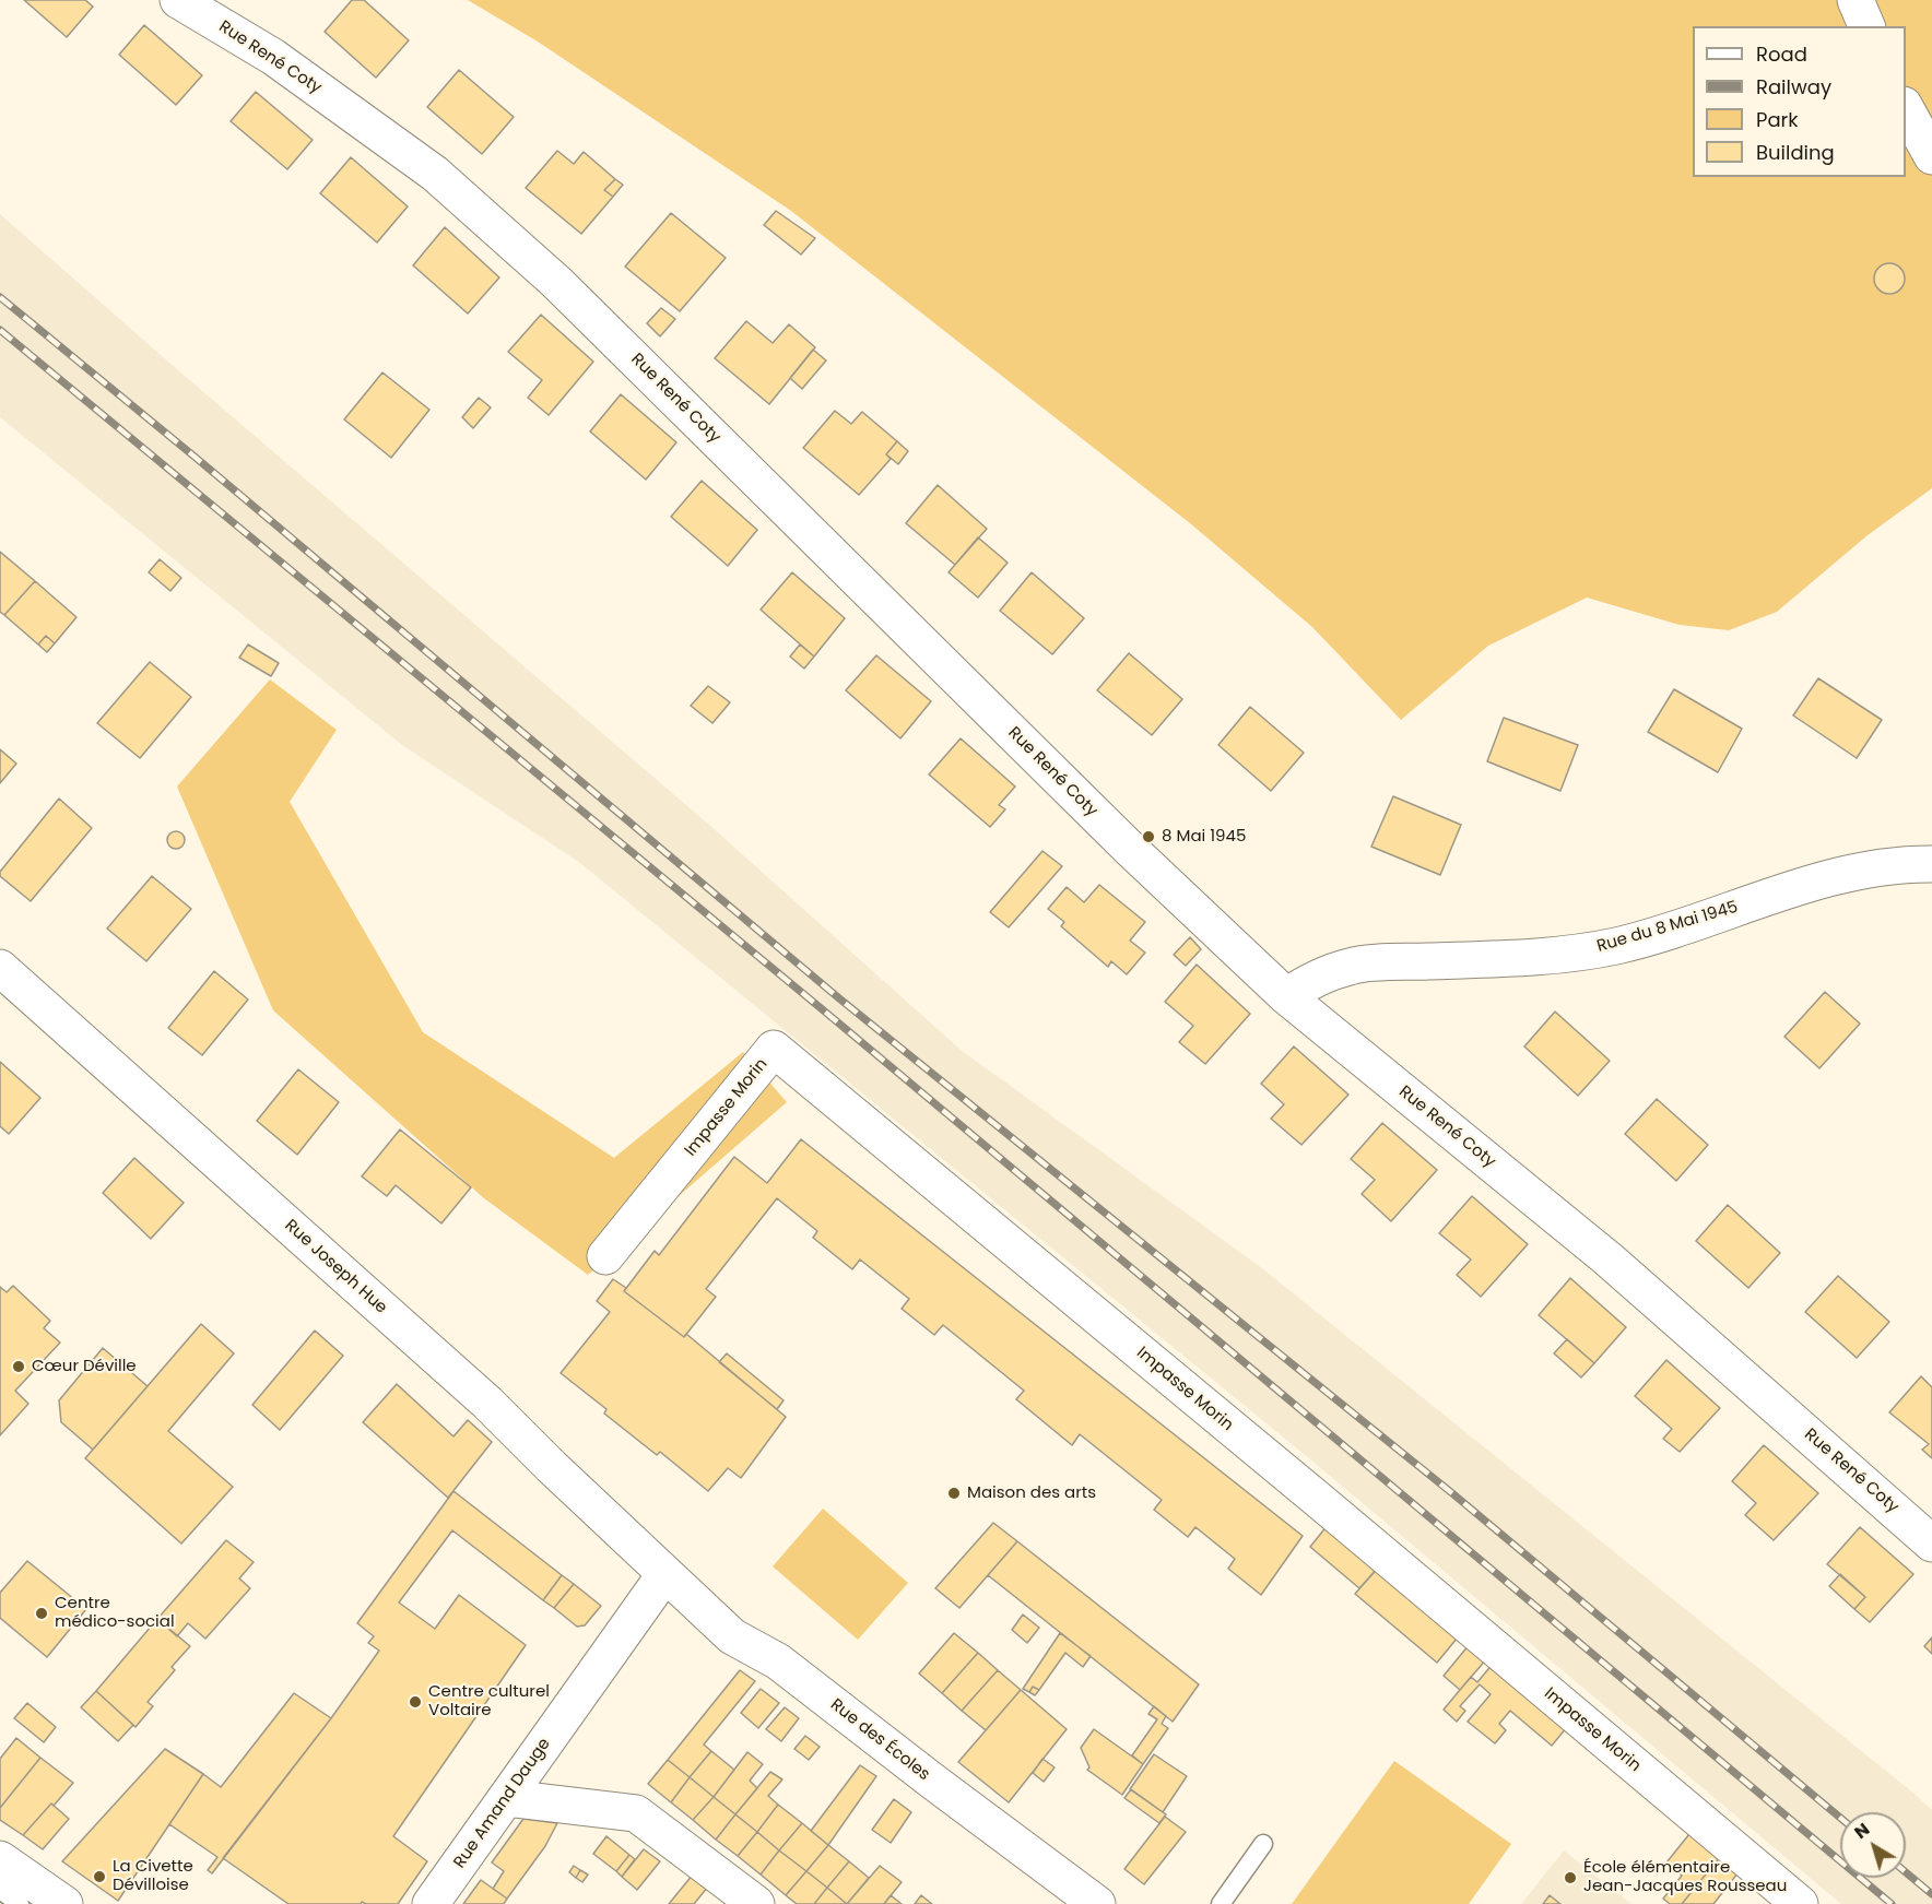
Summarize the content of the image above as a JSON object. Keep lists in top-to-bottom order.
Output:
{
  "streets": {
    "street": [
      "Rue René Coty",
      "Rue du 8 Mai 1945",
      "Impasse Morin",
      "Rue Joseph Hue",
      "Rue des Écoles",
      "Rue Amand Dauge"
    ]
  },
  "crossings": [
    ["Rue René Coty", "Rue du 8 Mai 1945"],
    ["Rue Joseph Hue", "Rue des Écoles"],
    ["Rue Joseph Hue", "Rue Amand Dauge"],
    ["Rue des Écoles", "Rue Amand Dauge"]
  ],
  "places": [
    "8 Mai 1945",
    "Cœur Déville",
    "Maison des arts",
    "Centre médico-social",
    "Centre culturel Voltaire",
    "La Civette Dévilloise",
    "École élémentaire Jean-Jacques Rousseau"
  ],
  "legend": [
    "Road",
    "Railway",
    "Park",
    "Building"
  ],
  "north": "top left"
}
